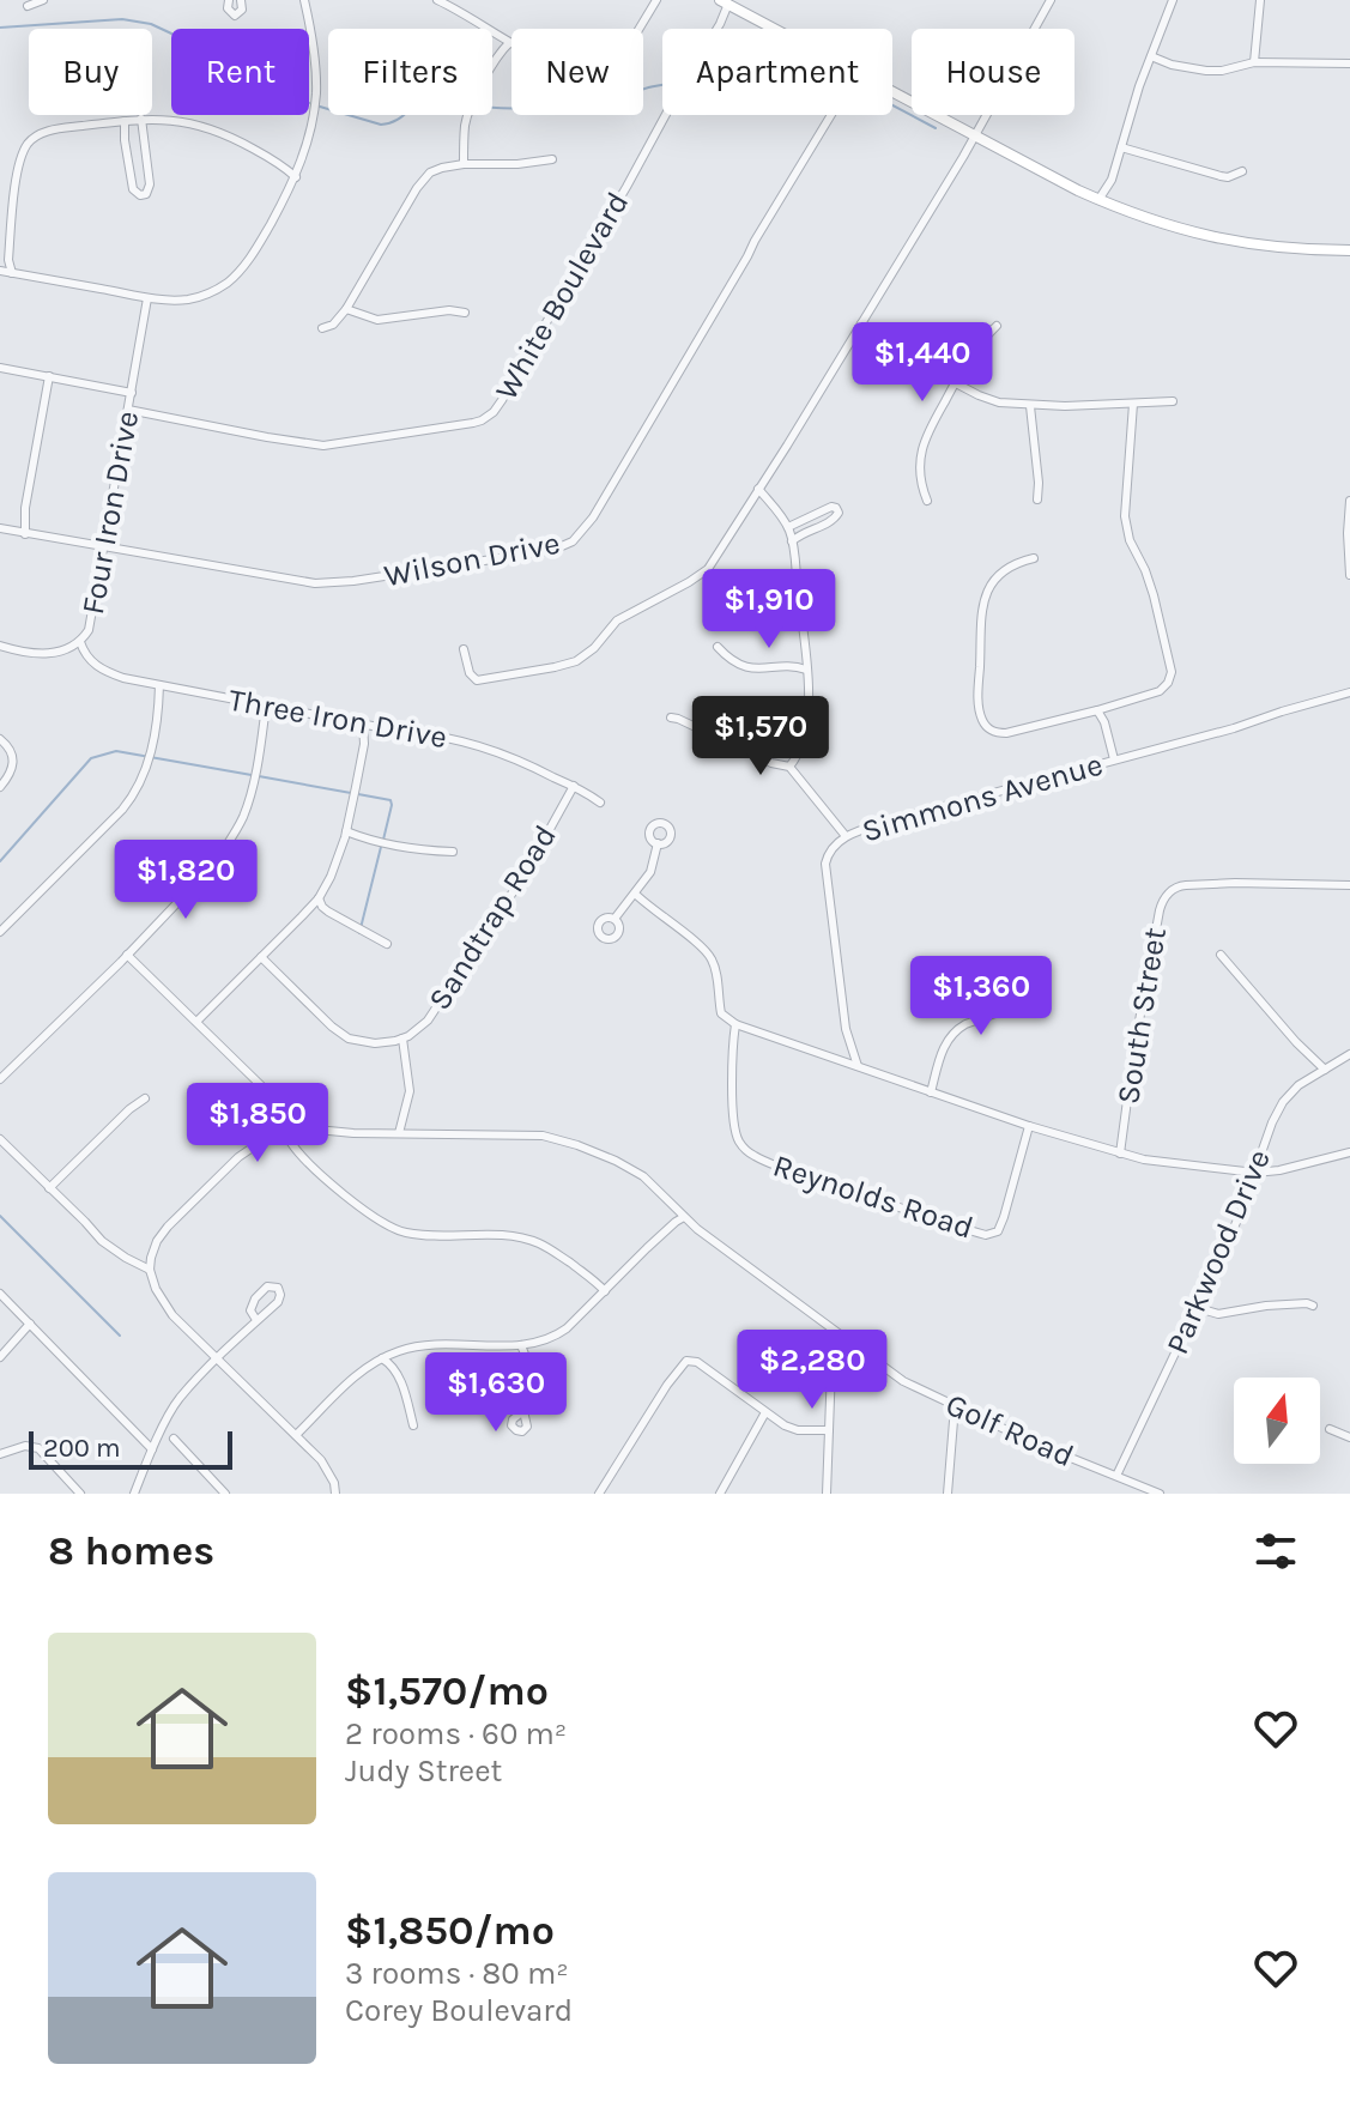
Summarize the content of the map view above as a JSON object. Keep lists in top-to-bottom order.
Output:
{
  "streets": {
    "street": [
      "White Boulevard",
      "Four Iron Drive",
      "Wilson Drive",
      "Three Iron Drive",
      "Simmons Avenue",
      "Sandtrap Road",
      "South Street",
      "Reynolds Road",
      "Parkwood Drive",
      "Golf Road"
    ]
  },
  "crossings": [
    ["White Boulevard", "Four Iron Drive"],
    ["Four Iron Drive", "Wilson Drive"],
    ["Four Iron Drive", "Three Iron Drive"],
    ["Three Iron Drive", "Sandtrap Road"],
    ["Parkwood Drive", "Golf Road"]
  ],
  "scale_bar": "200 m",
  "north": "top",
  "page": {
    "chip": [
      "Buy",
      "Rent",
      "Filters",
      "New",
      "Apartment",
      "House"
    ],
    "price": [
      "$1,440",
      "$1,910",
      "$1,570",
      "$1,820",
      "$1,360",
      "$1,850",
      "$2,280",
      "$1,630"
    ],
    "scale": "200 m",
    "heading": "8 homes",
    "list": [
      {
        "name": "$1,570/mo",
        "note": "2 rooms · 60 m² · Judy Street"
      },
      {
        "name": "$1,850/mo",
        "note": "3 rooms · 80 m² · Corey Boulevard"
      }
    ]
  }
}
